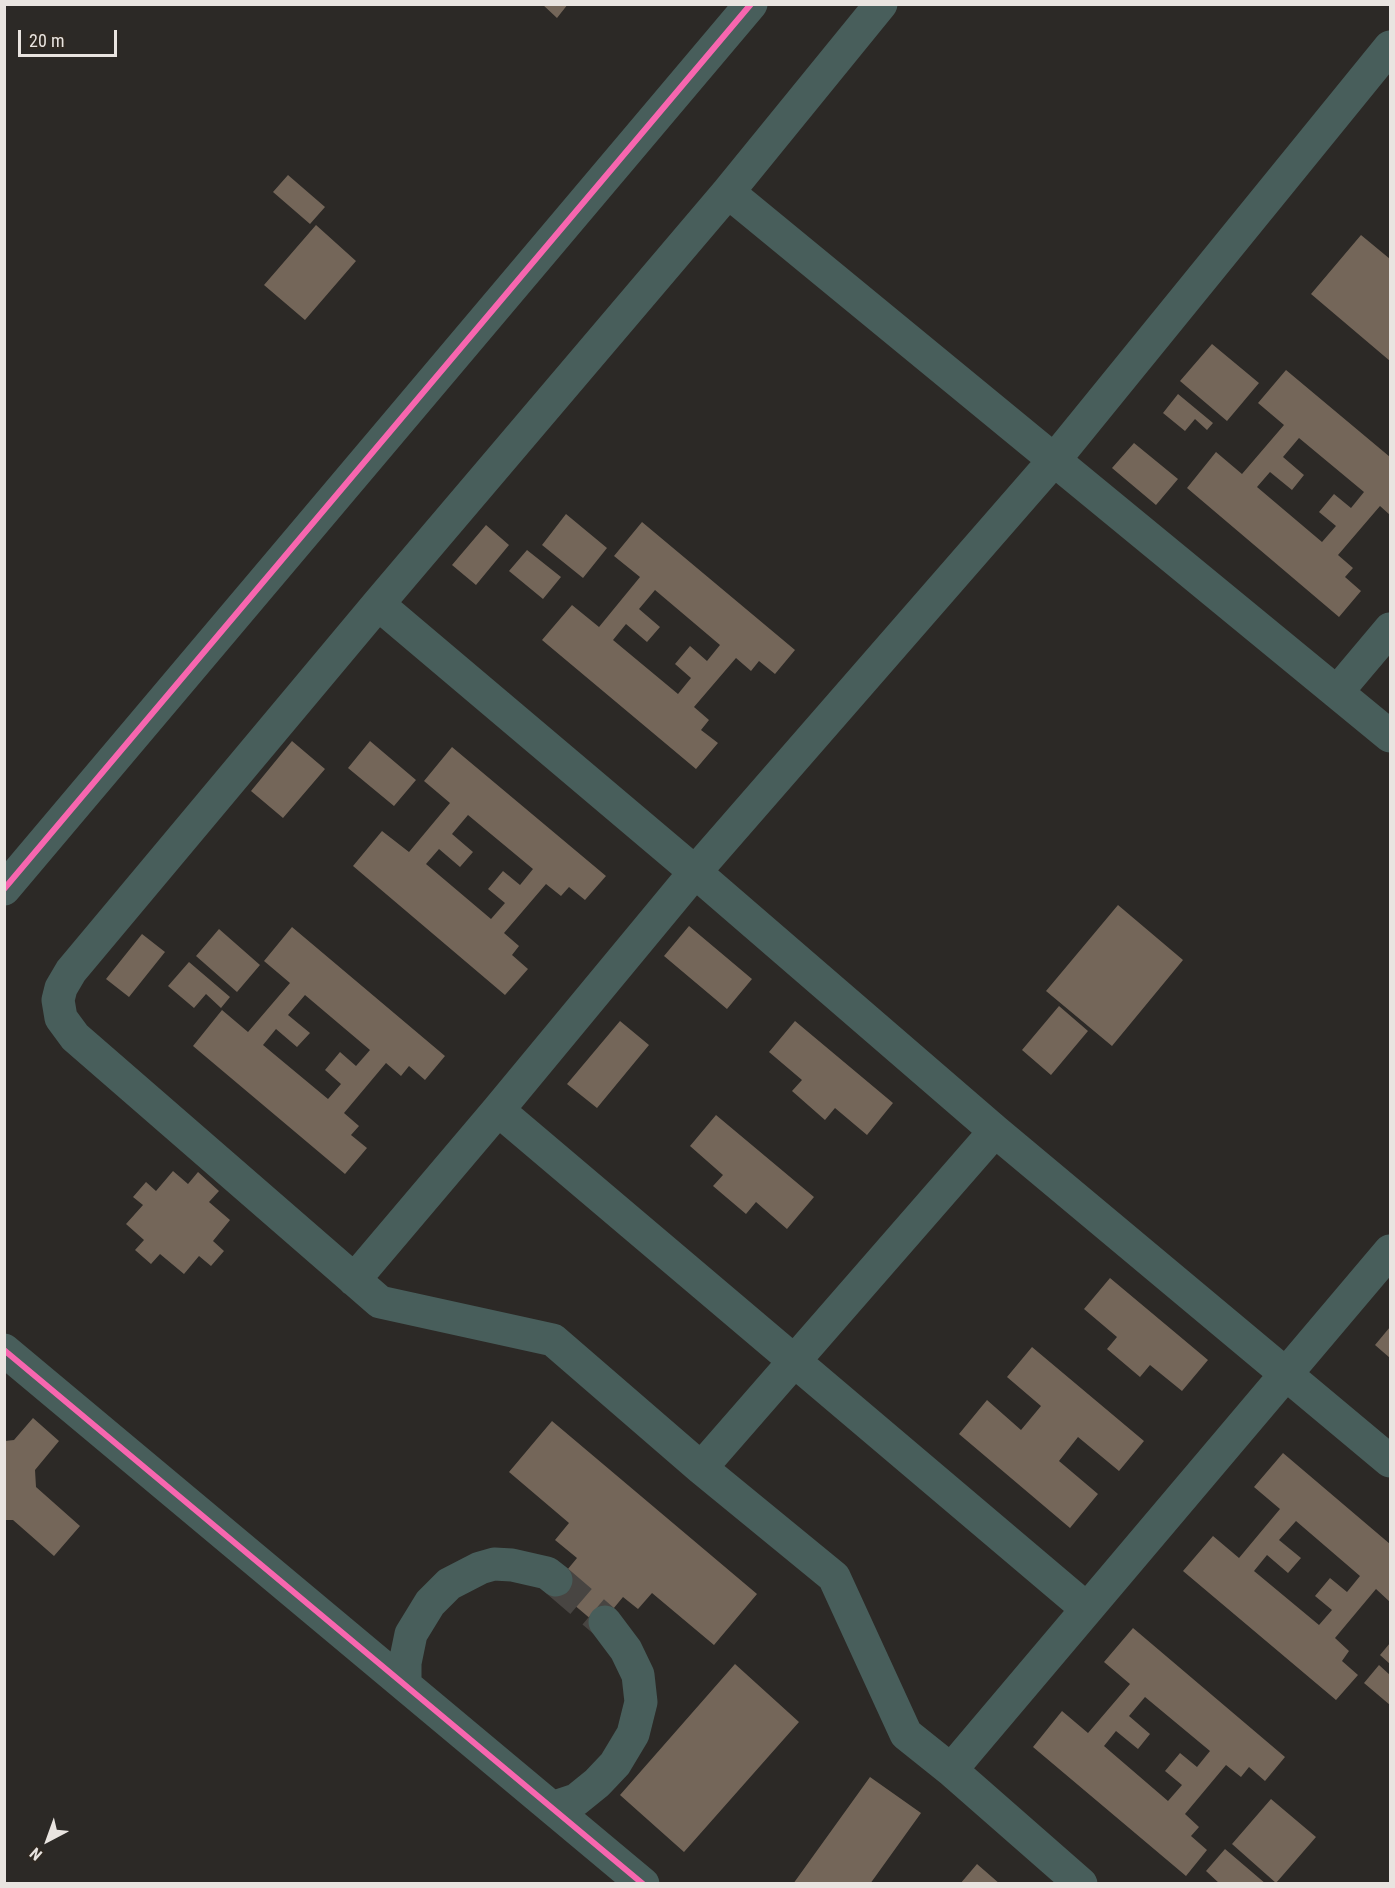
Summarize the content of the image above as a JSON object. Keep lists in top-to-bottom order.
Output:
{
  "scale_bar": "20 m",
  "north": "bottom left"
}
